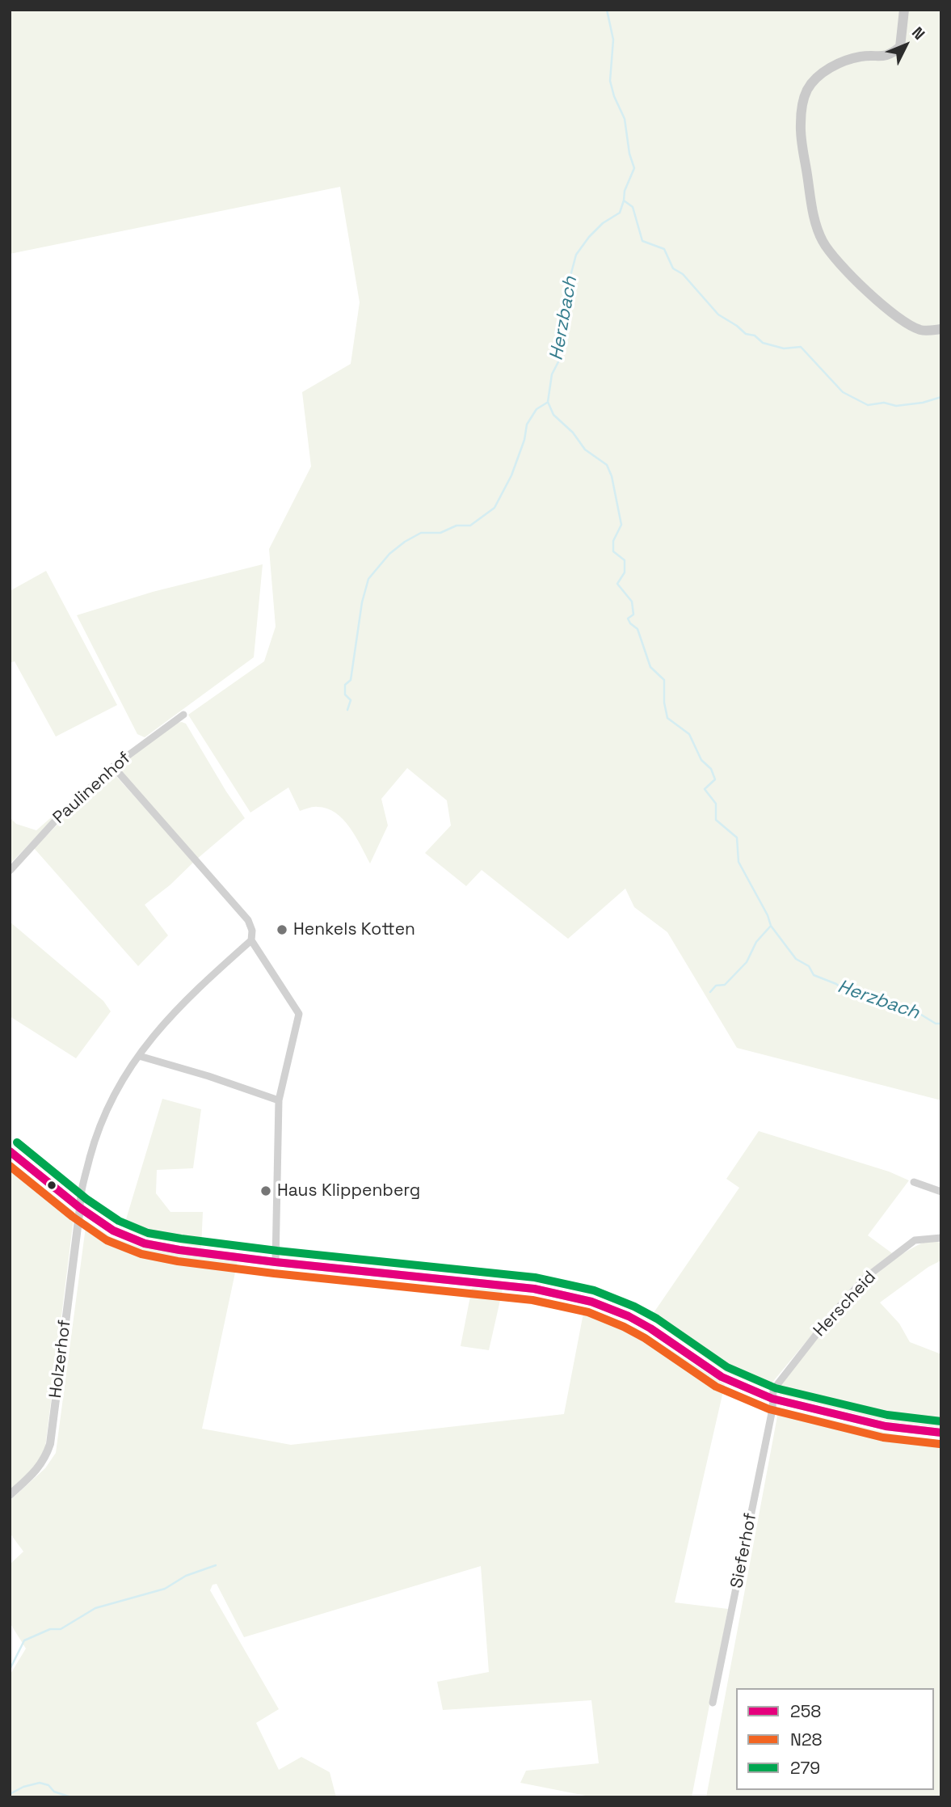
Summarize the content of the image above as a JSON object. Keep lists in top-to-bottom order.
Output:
{
  "streets": {
    "street": [
      "Paulinenhof",
      "Herscheid",
      "Holzerhof",
      "Sieferhof"
    ]
  },
  "crossings": [
    ["Herscheid", "Sieferhof"]
  ],
  "water": ["Herzbach"],
  "places": ["Henkels Kotten", "Haus Klippenberg"],
  "lines": ["transit line 279", "transit line 258", "transit line N28"],
  "legend": ["258", "N28", "279"],
  "north": "top right"
}
